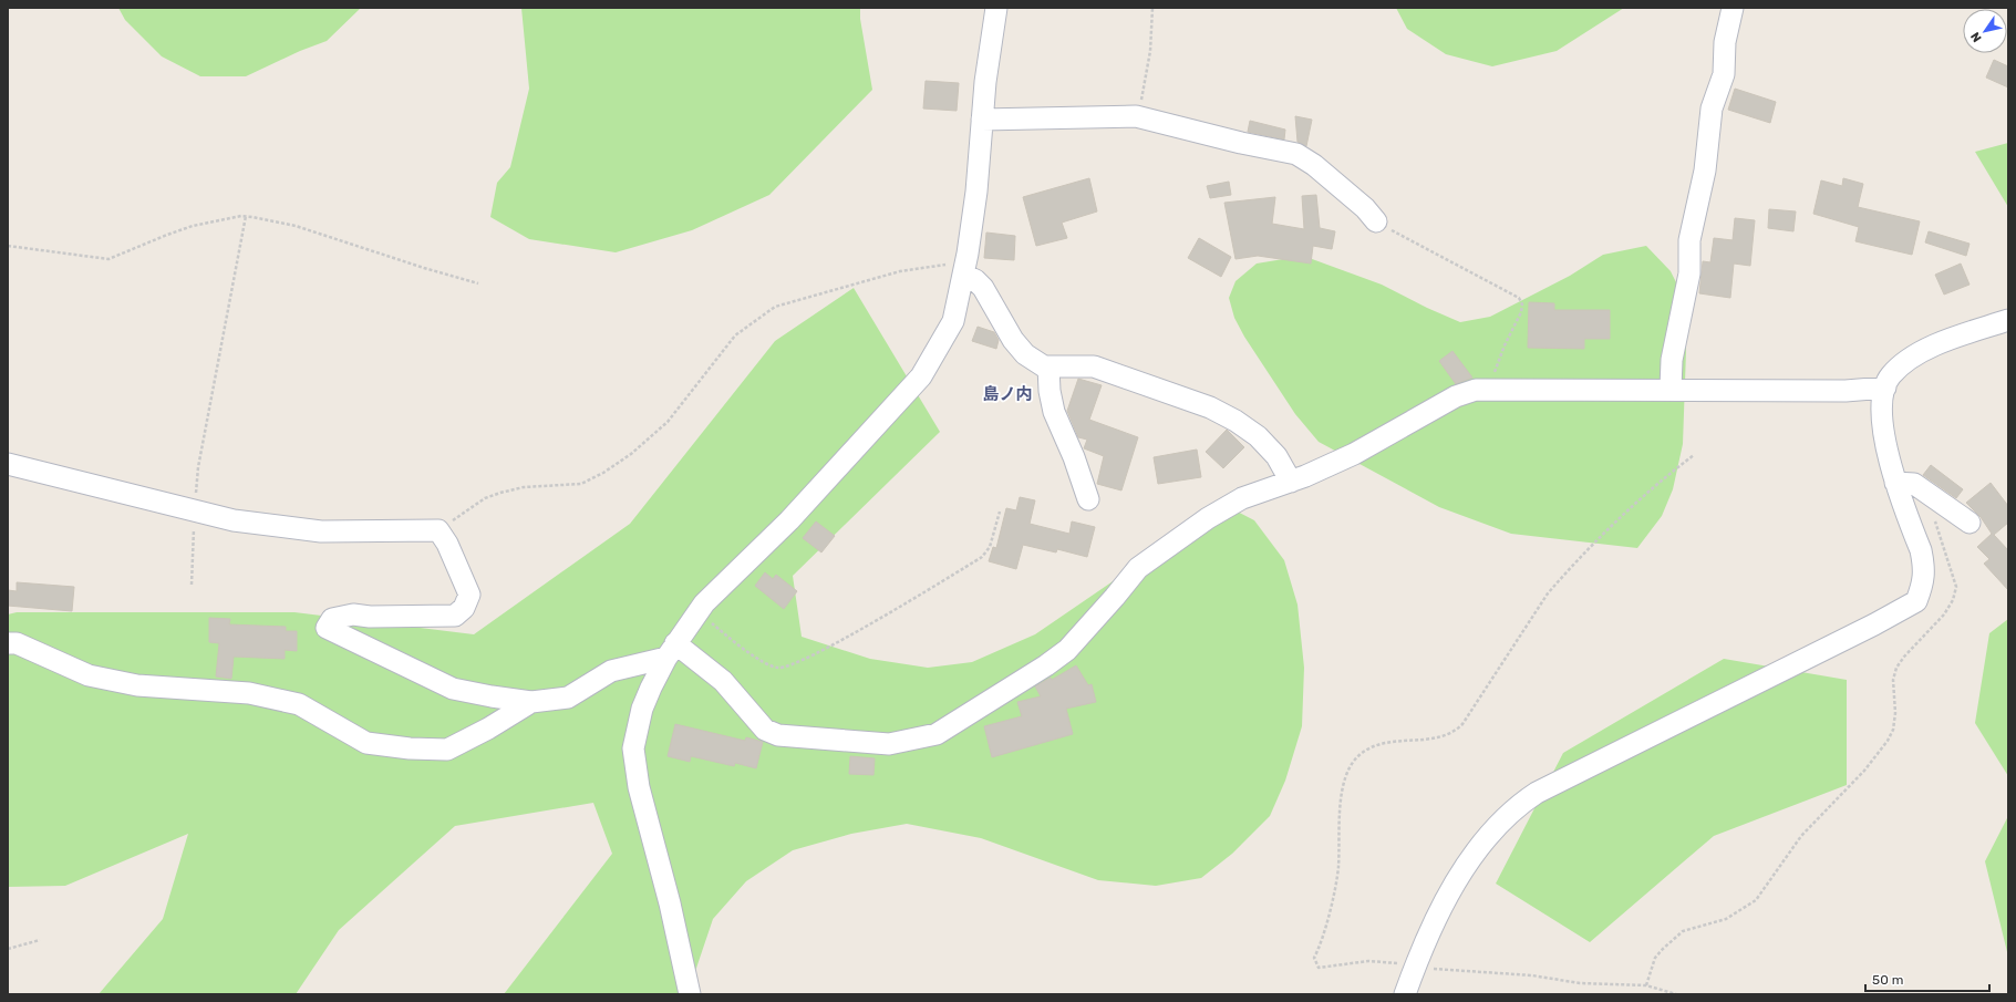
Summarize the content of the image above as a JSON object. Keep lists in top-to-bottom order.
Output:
{
  "districts": ["島ノ内"],
  "scale_bar": "50 m",
  "north": "bottom left"
}
